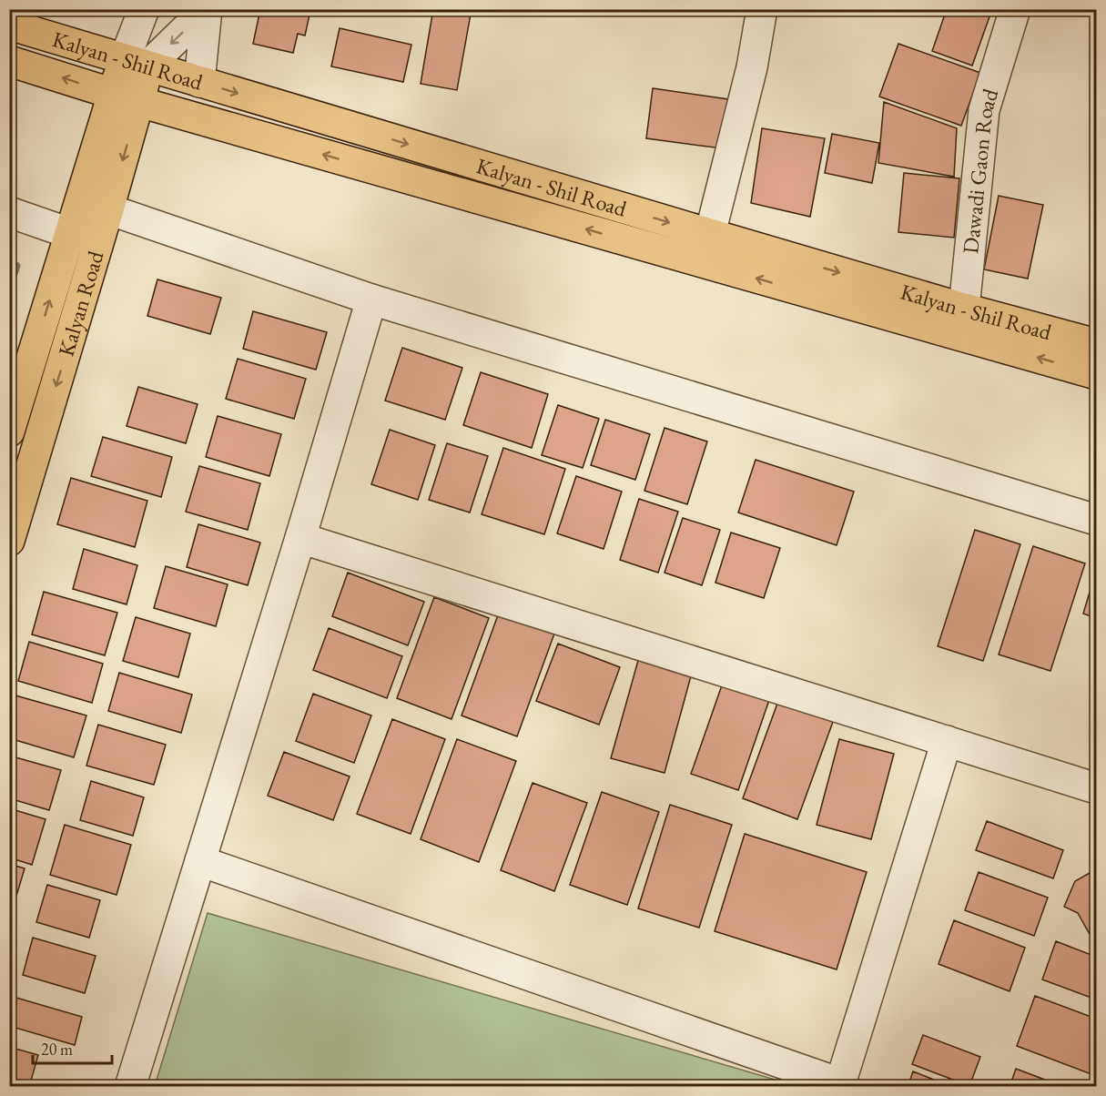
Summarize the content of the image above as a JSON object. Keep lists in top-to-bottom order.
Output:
{
  "streets": {
    "main road": ["Kalyan - Shil Road", "Kalyan Road"],
    "street": ["Dawadi Gaon Road"]
  },
  "crossings": [
    ["Kalyan - Shil Road", "Dawadi Gaon Road"],
    ["Kalyan - Shil Road", "Kalyan Road"]
  ],
  "scale_bar": "20 m"
}
